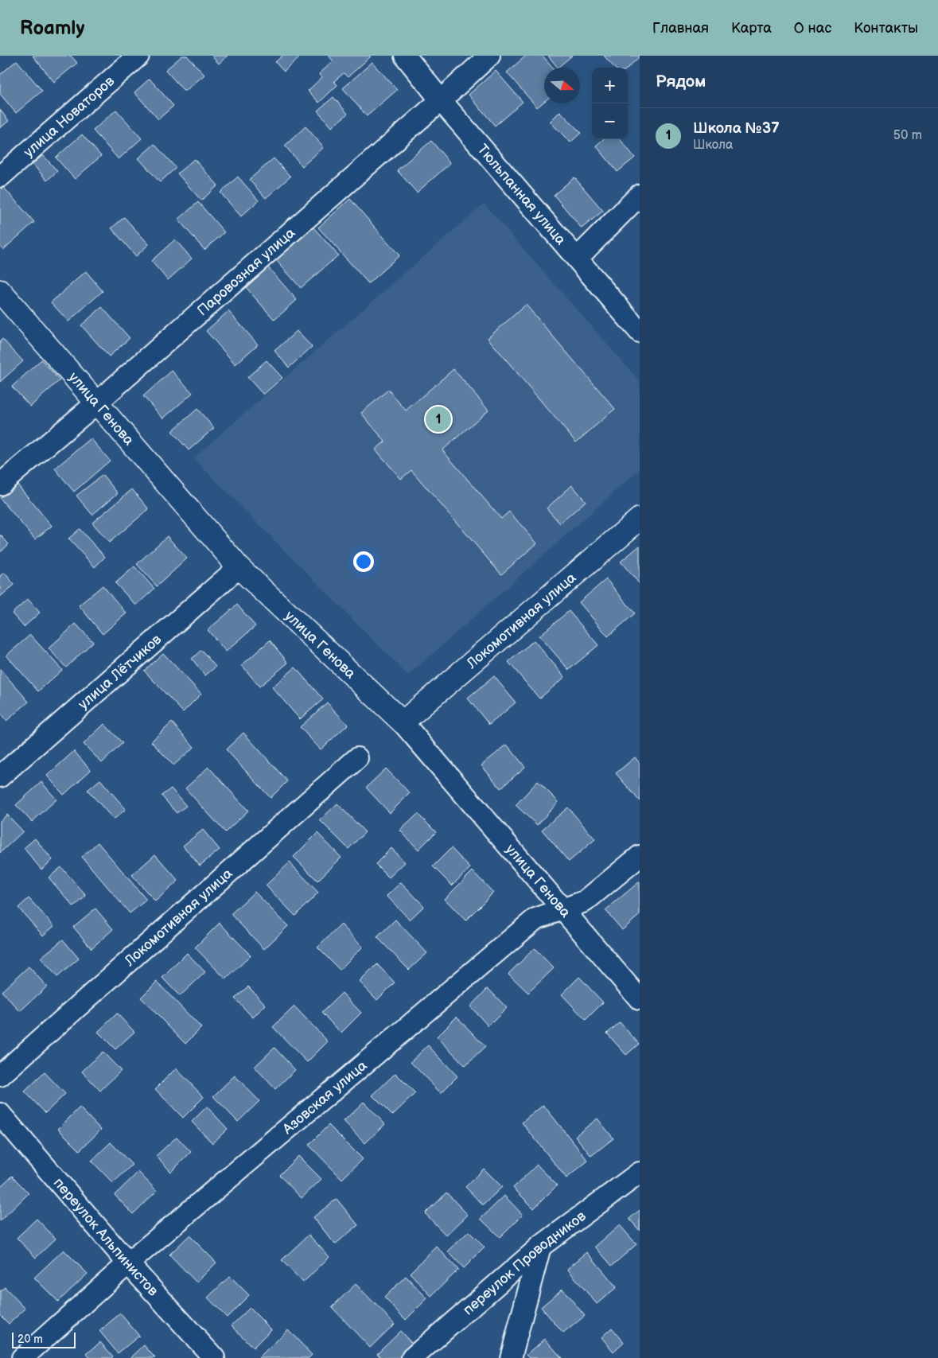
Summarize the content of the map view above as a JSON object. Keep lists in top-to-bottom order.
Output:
{
  "streets": {
    "main road": ["улица Генова", "Локомотивная улица"],
    "street": [
      "улица Новаторов",
      "Тюльпанная улица",
      "Паровозная улица",
      "улица Лётчиков",
      "Азовская улица",
      "переулок Альпинистов",
      "переулок Проводников"
    ]
  },
  "crossings": [
    ["Тюльпанная улица", "Паровозная улица"],
    ["Паровозная улица", "улица Генова"],
    ["улица Генова", "Локомотивная улица"],
    ["улица Генова", "улица Лётчиков"],
    ["улица Генова", "Азовская улица"],
    ["Азовская улица", "переулок Альпинистов"]
  ],
  "scale_bar": "20 m",
  "north": "right",
  "page": {
    "header": "Roamly",
    "nav": [
      "Главная",
      "Карта",
      "О нас",
      "Контакты"
    ],
    "heading": "Рядом",
    "map_buttons": ["+", "−"],
    "list": [
      {
        "mark": "1",
        "name": "Школа №37",
        "note": "Школа",
        "value": "50 m"
      }
    ],
    "pins": "1",
    "scale": "20 m"
  }
}
